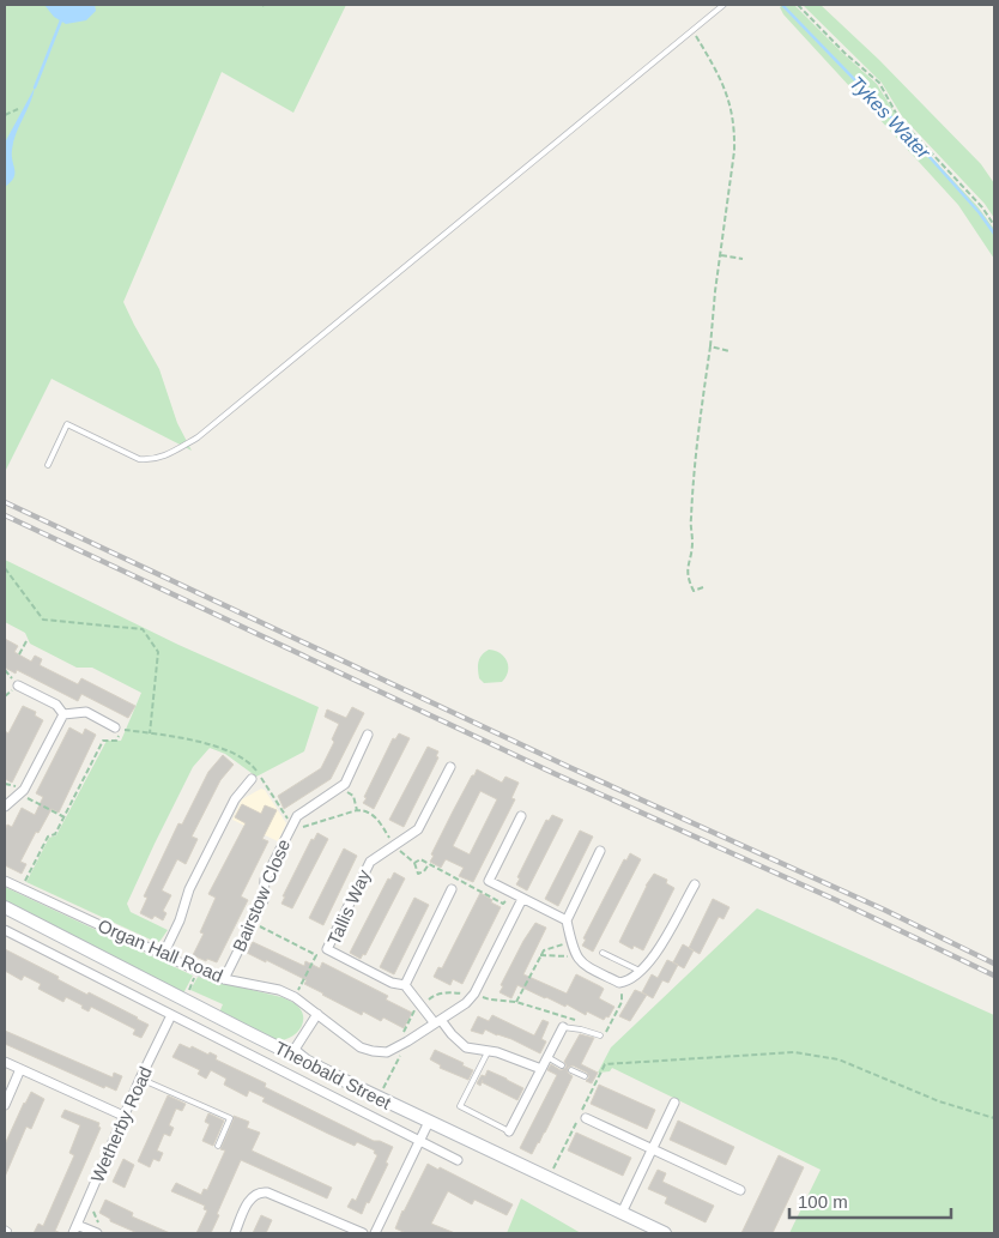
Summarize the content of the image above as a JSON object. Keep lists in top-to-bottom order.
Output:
{
  "streets": {
    "street": [
      "Bairstow Close",
      "Tallis Way",
      "Organ Hall Road",
      "Theobald Street",
      "Wetherby Road"
    ]
  },
  "crossings": [
    ["Bairstow Close", "Organ Hall Road"],
    ["Theobald Street", "Wetherby Road"]
  ],
  "water": ["Tykes Water"],
  "scale_bar": "100 m"
}
